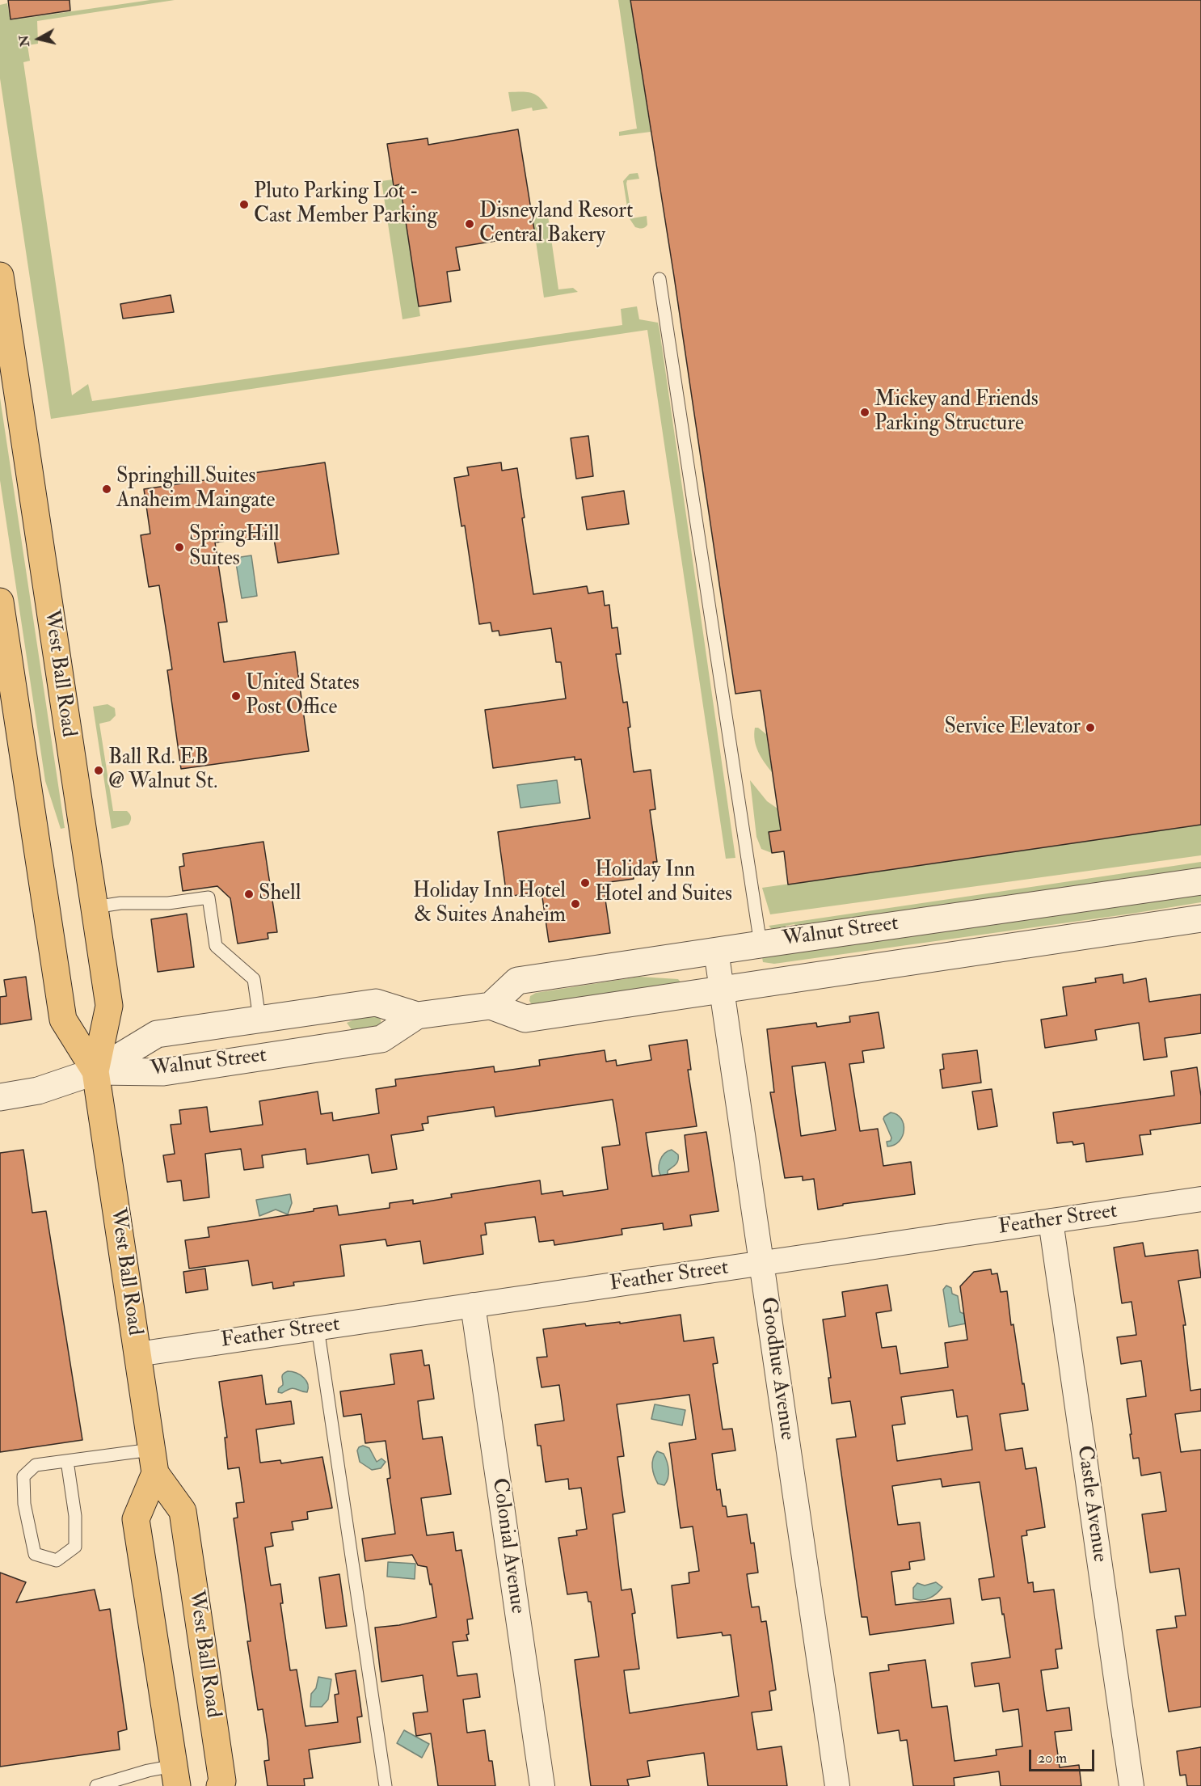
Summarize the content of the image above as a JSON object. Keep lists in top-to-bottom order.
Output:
{
  "streets": {
    "main road": ["West Ball Road"],
    "street": [
      "Walnut Street",
      "Feather Street",
      "Goodhue Avenue",
      "Castle Avenue",
      "Colonial Avenue"
    ]
  },
  "crossings": [
    ["West Ball Road", "Walnut Street"],
    ["West Ball Road", "Feather Street"],
    ["Walnut Street", "Goodhue Avenue"],
    ["Feather Street", "Goodhue Avenue"],
    ["Feather Street", "Castle Avenue"],
    ["Feather Street", "Colonial Avenue"]
  ],
  "places": [
    "Pluto Parking Lot - Cast Member Parking",
    "Disneyland Resort Central Bakery",
    "Mickey and Friends Parking Structure",
    "Springhill Suites Anaheim Maingate",
    "SpringHill Suites",
    "United States Post Office",
    "Service Elevator",
    "Ball Rd. EB @ Walnut St.",
    "Holiday Inn Hotel and Suites",
    "Shell",
    "Holiday Inn Hotel & Suites Anaheim"
  ],
  "scale_bar": "20 m",
  "north": "left"
}
